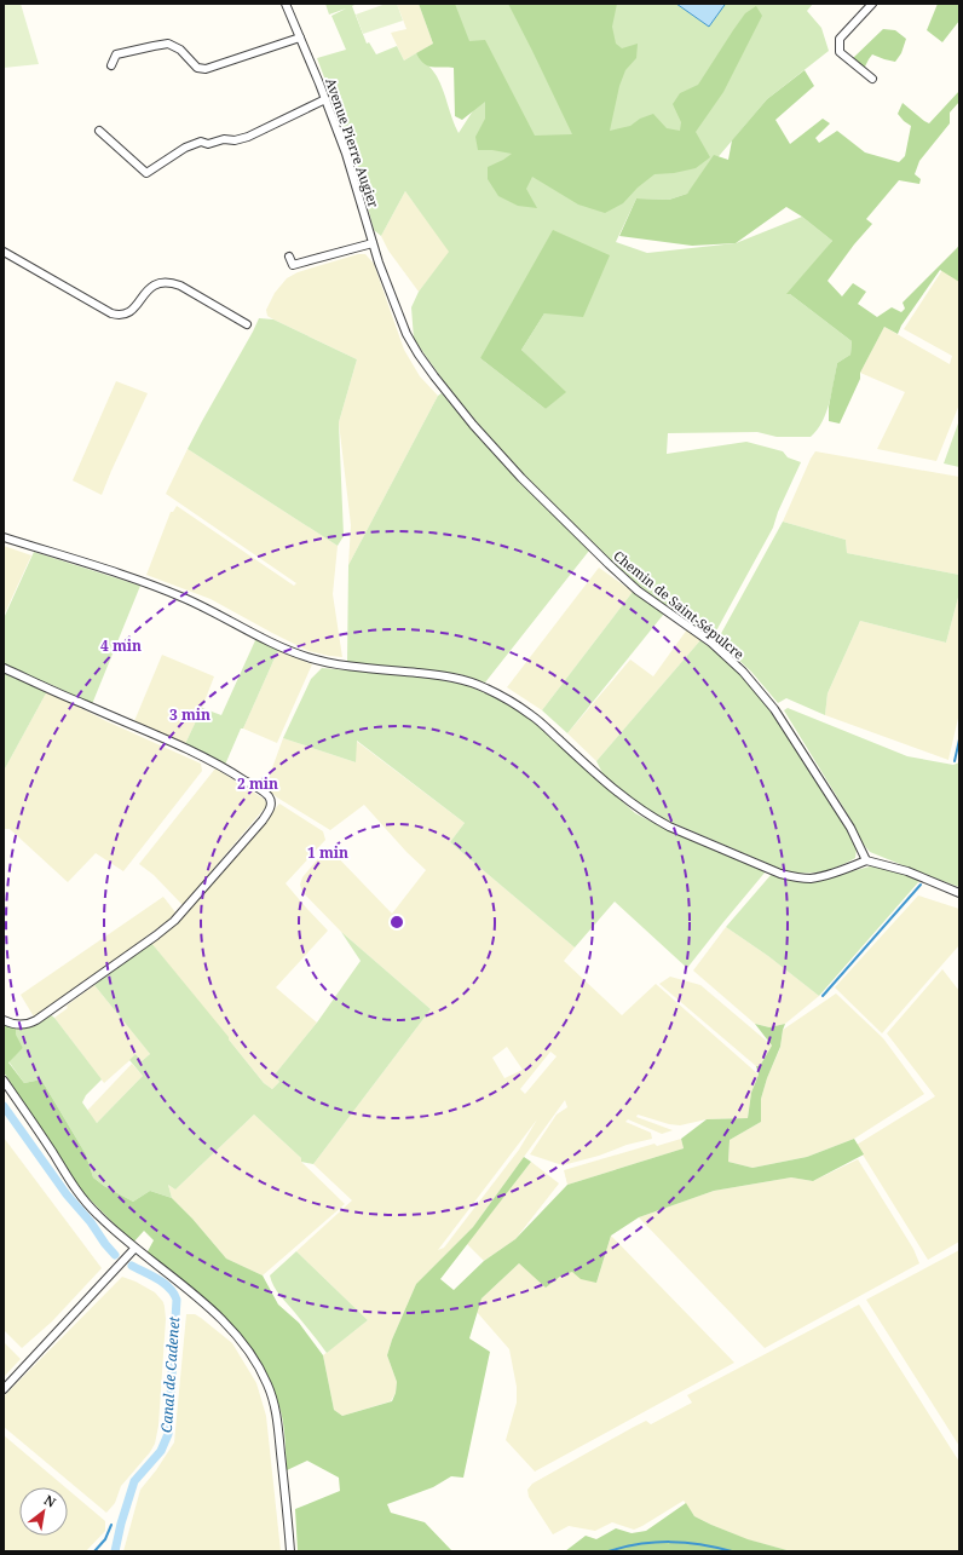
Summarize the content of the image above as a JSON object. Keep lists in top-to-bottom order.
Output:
{
  "streets": {
    "street": ["Avenue Pierre Augier", "Chemin de Saint-Sépulcre"]
  },
  "crossings": [
    ["Avenue Pierre Augier", "Chemin de Saint-Sépulcre"]
  ],
  "water": ["Canal de Cadenet"],
  "north": "top right",
  "rings": [
    "4 min",
    "3 min",
    "2 min",
    "1 min"
  ]
}
